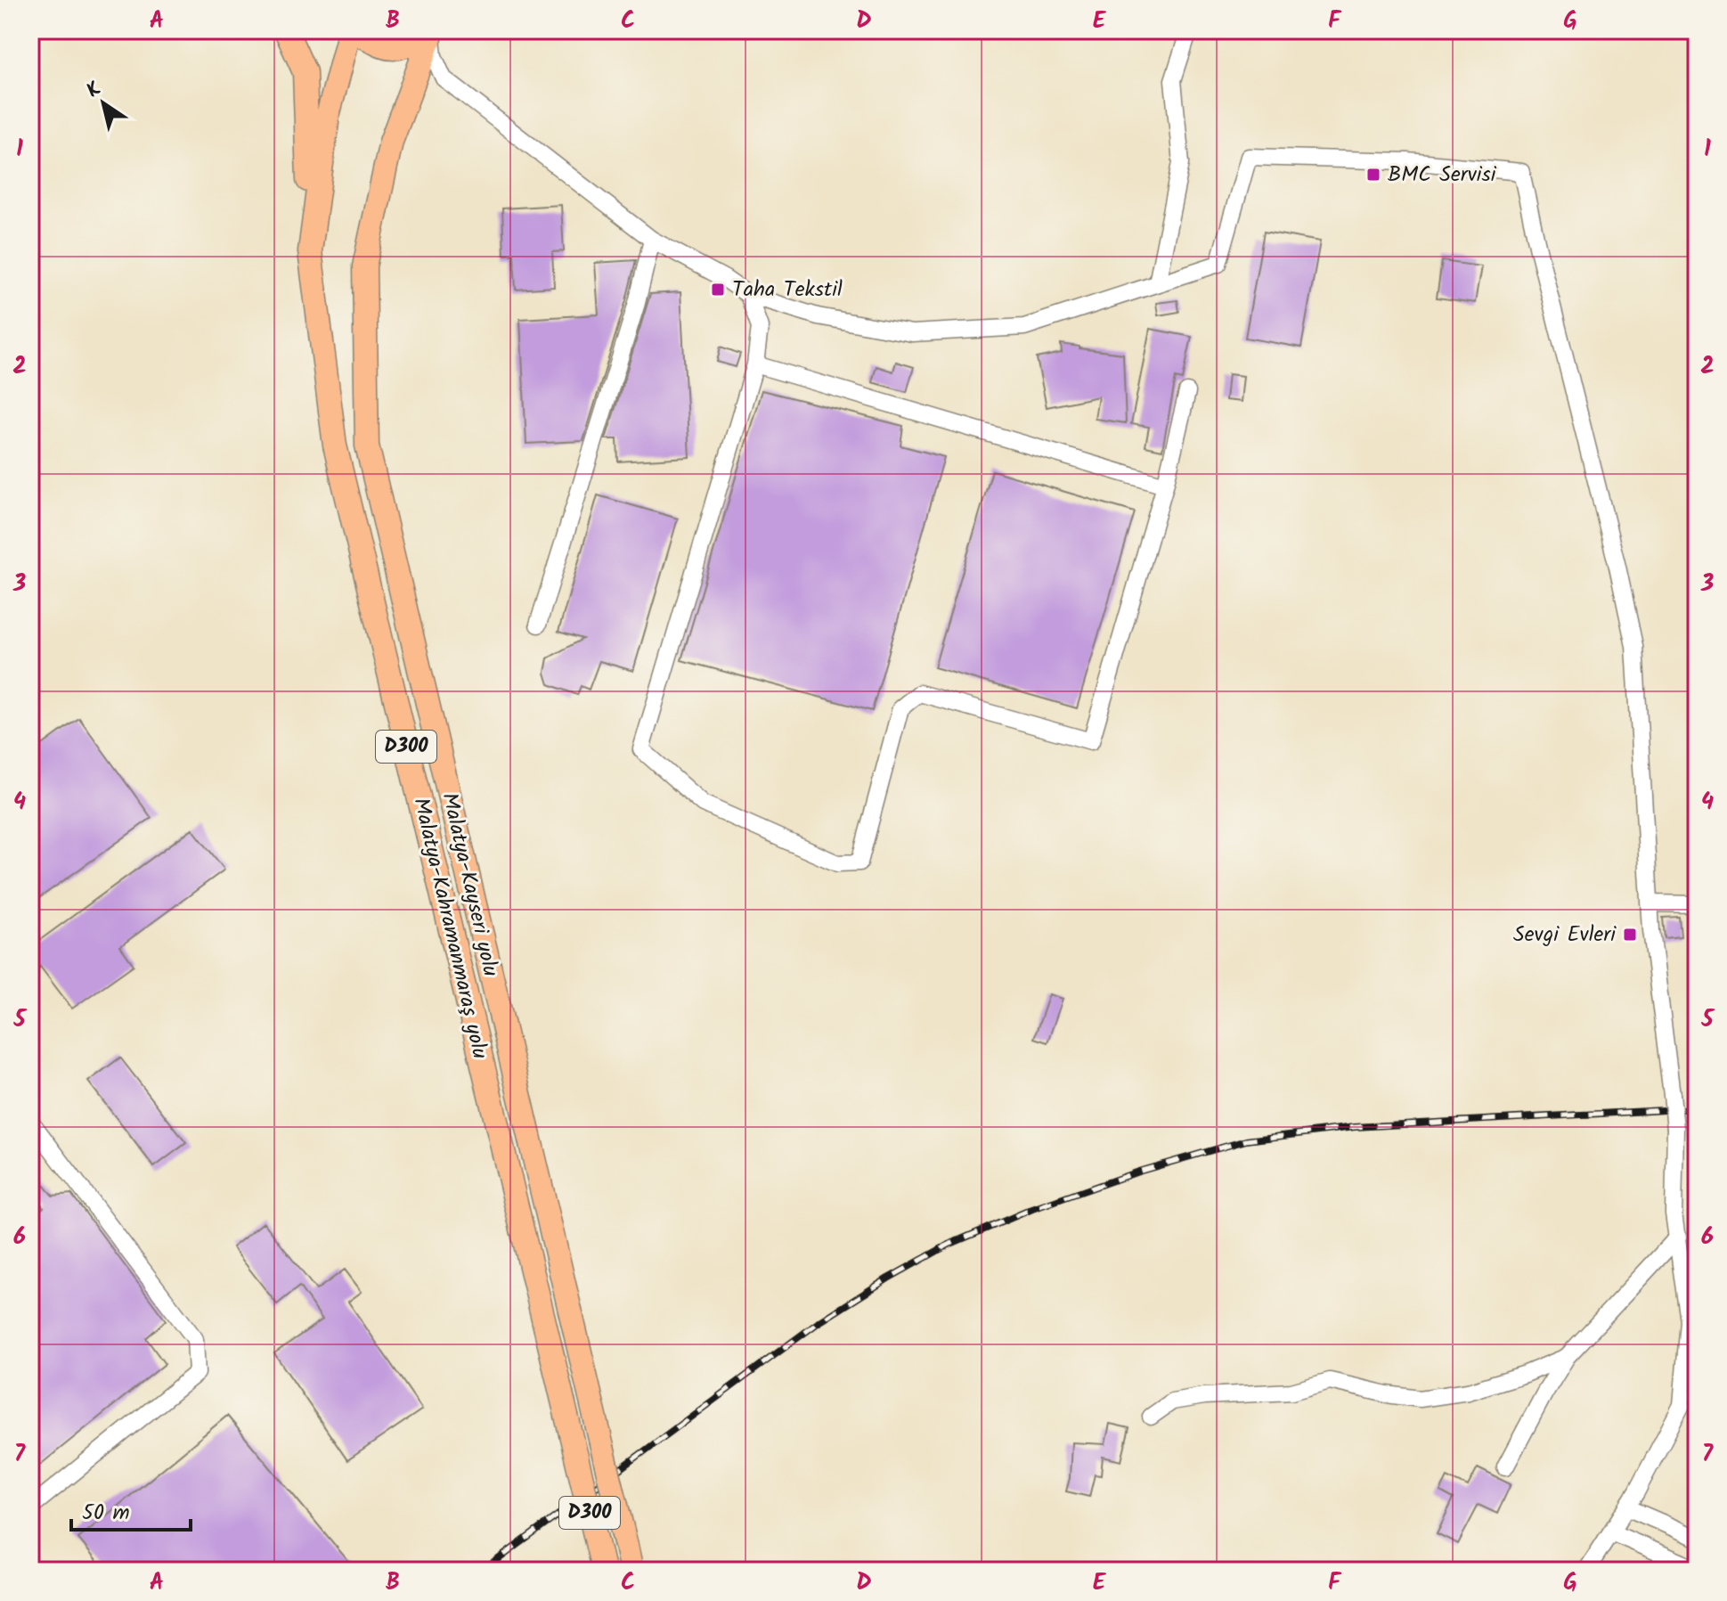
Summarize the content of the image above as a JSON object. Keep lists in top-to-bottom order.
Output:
{
  "streets": {
    "highway": ["D300", "Malatya-Kayseri yolu", "Malatya-Kahramanmaraş yolu"]
  },
  "places": {
    "transit": ["BMC Servisi", "Taha Tekstil", "Sevgi Evleri"]
  },
  "scale_bar": "50 m",
  "north": "top left",
  "grid": {
    "columns": [
      "A",
      "B",
      "C",
      "D",
      "E",
      "F",
      "G"
    ],
    "rows": [
      "1",
      "2",
      "3",
      "4",
      "5",
      "6",
      "7"
    ]
  }
}
